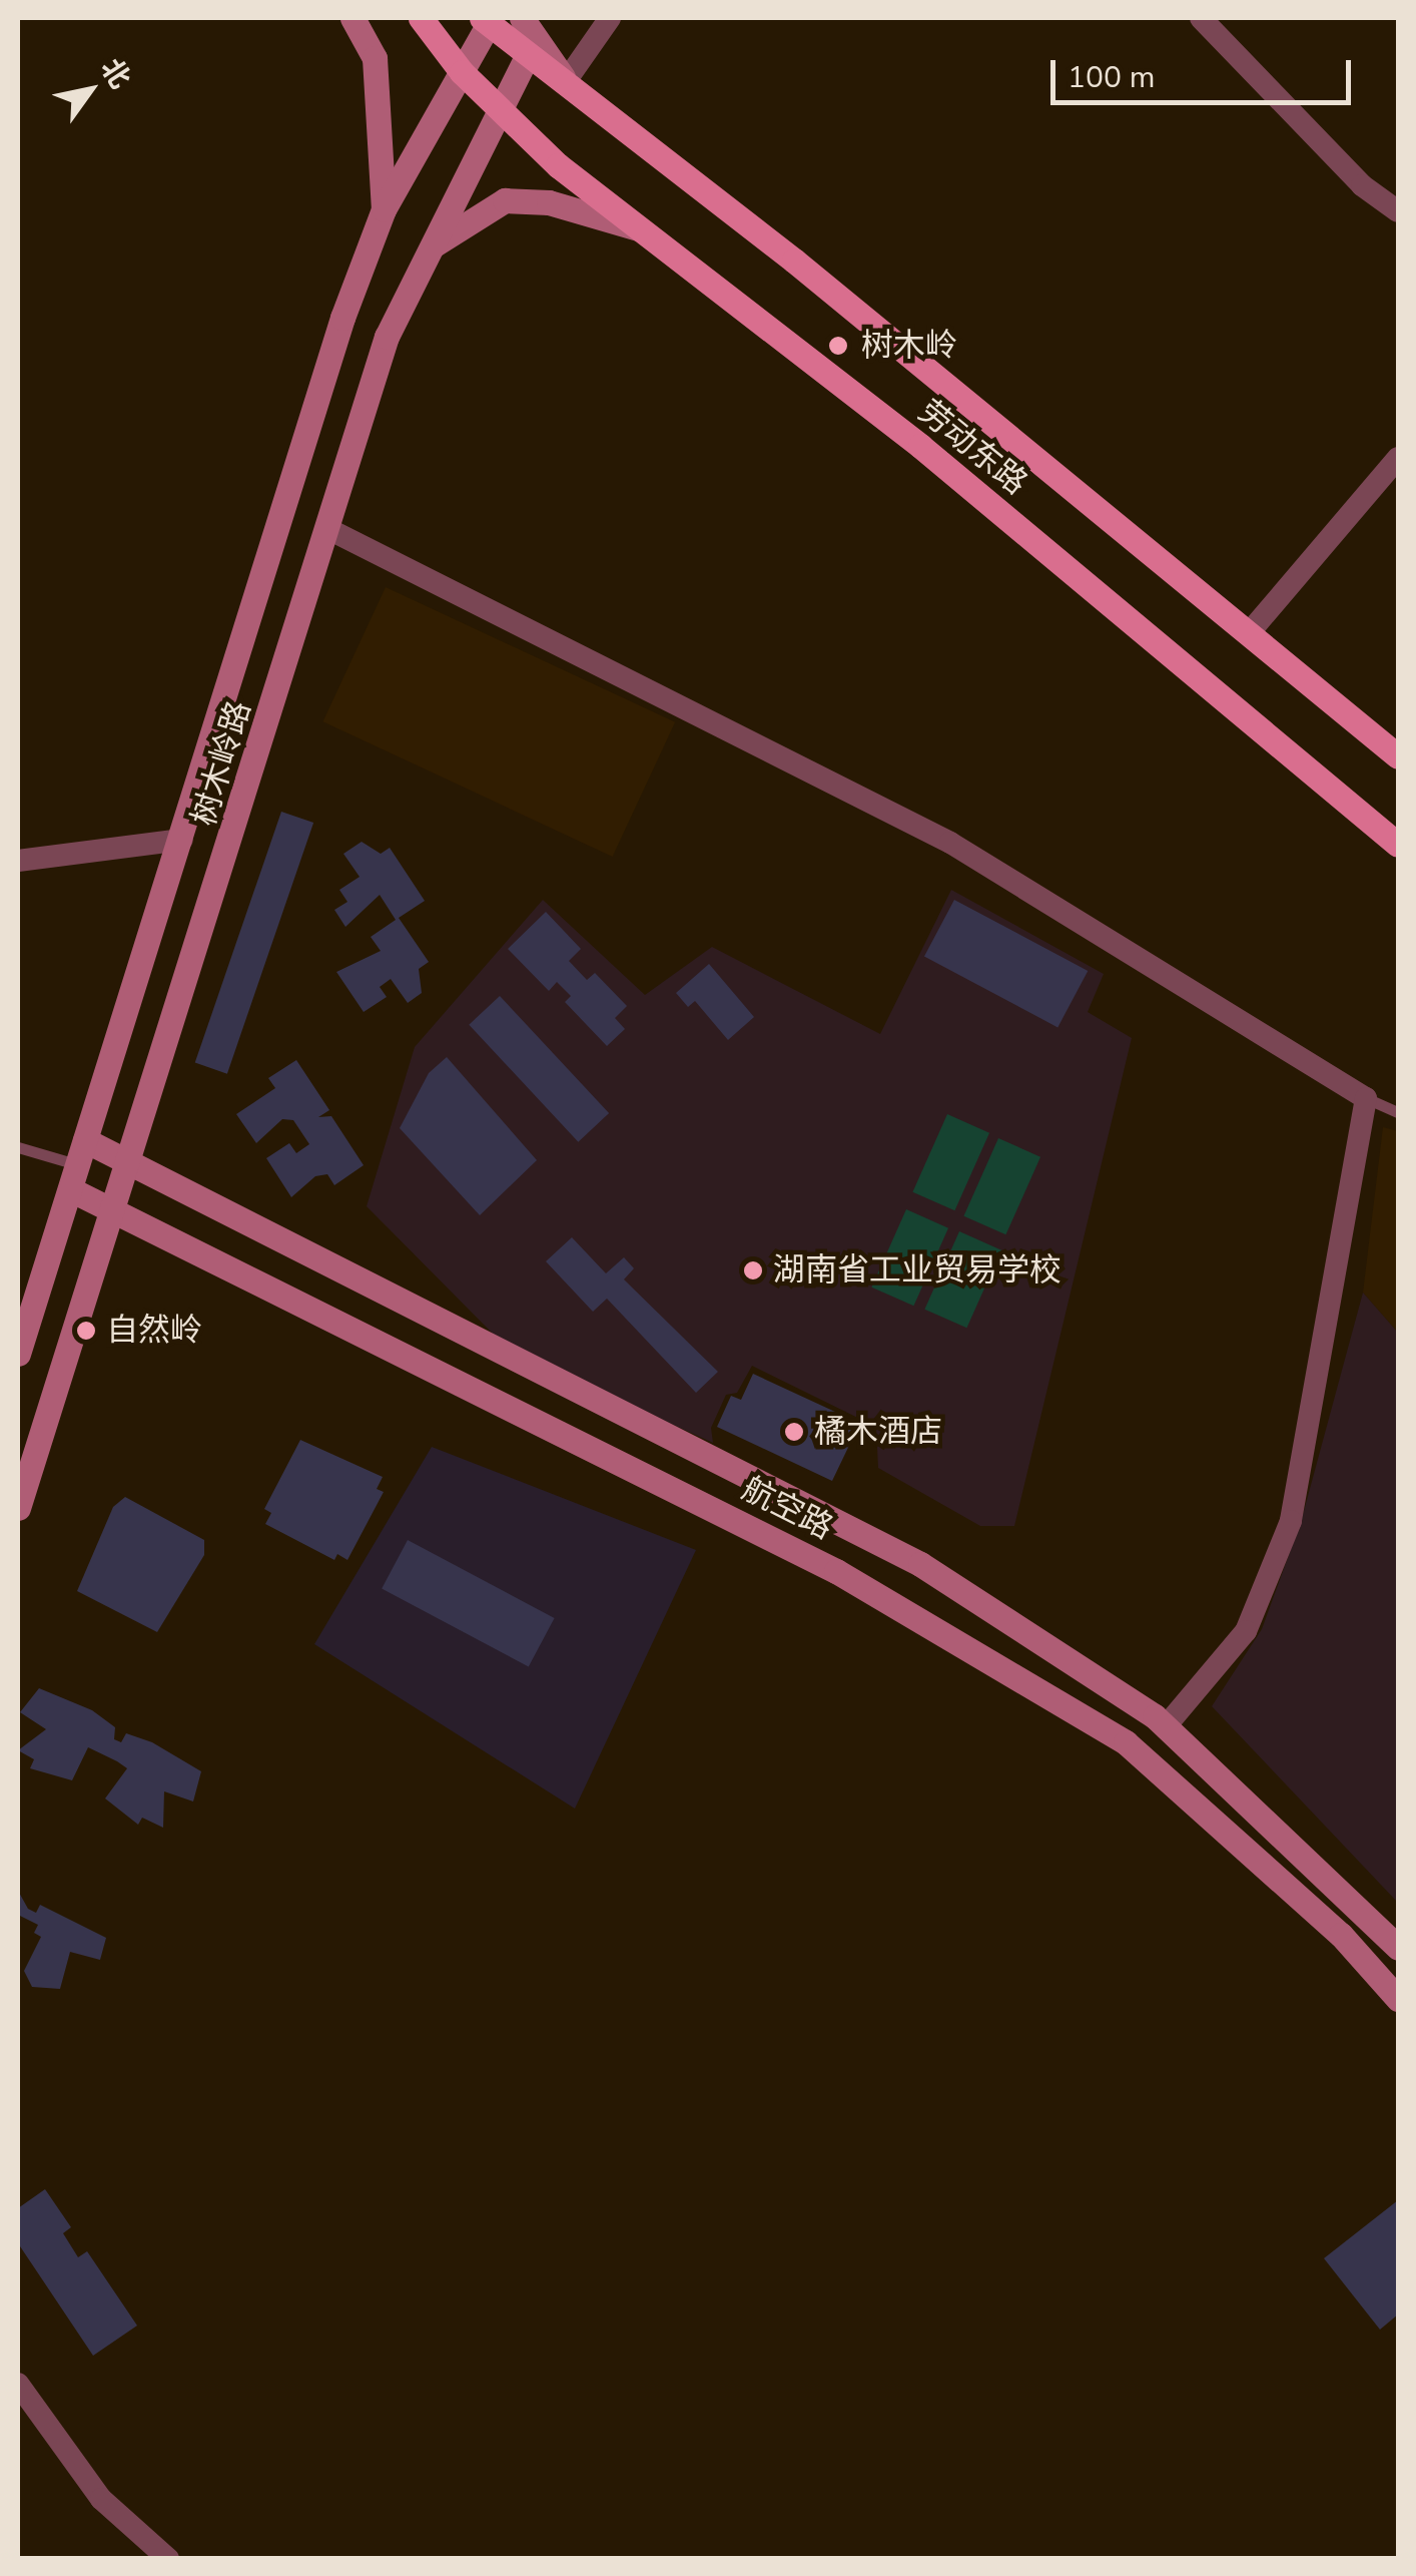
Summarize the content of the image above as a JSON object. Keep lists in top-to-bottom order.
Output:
{
  "streets": {
    "main road": ["劳动东路", "树木岭路", "航空路"]
  },
  "crossings": [
    ["劳动东路", "树木岭路"],
    ["树木岭路", "航空路"]
  ],
  "places": [
    "树木岭",
    "湖南省工业贸易学校",
    "自然岭",
    "橘木酒店"
  ],
  "scale_bar": "100 m",
  "north": "top right"
}
